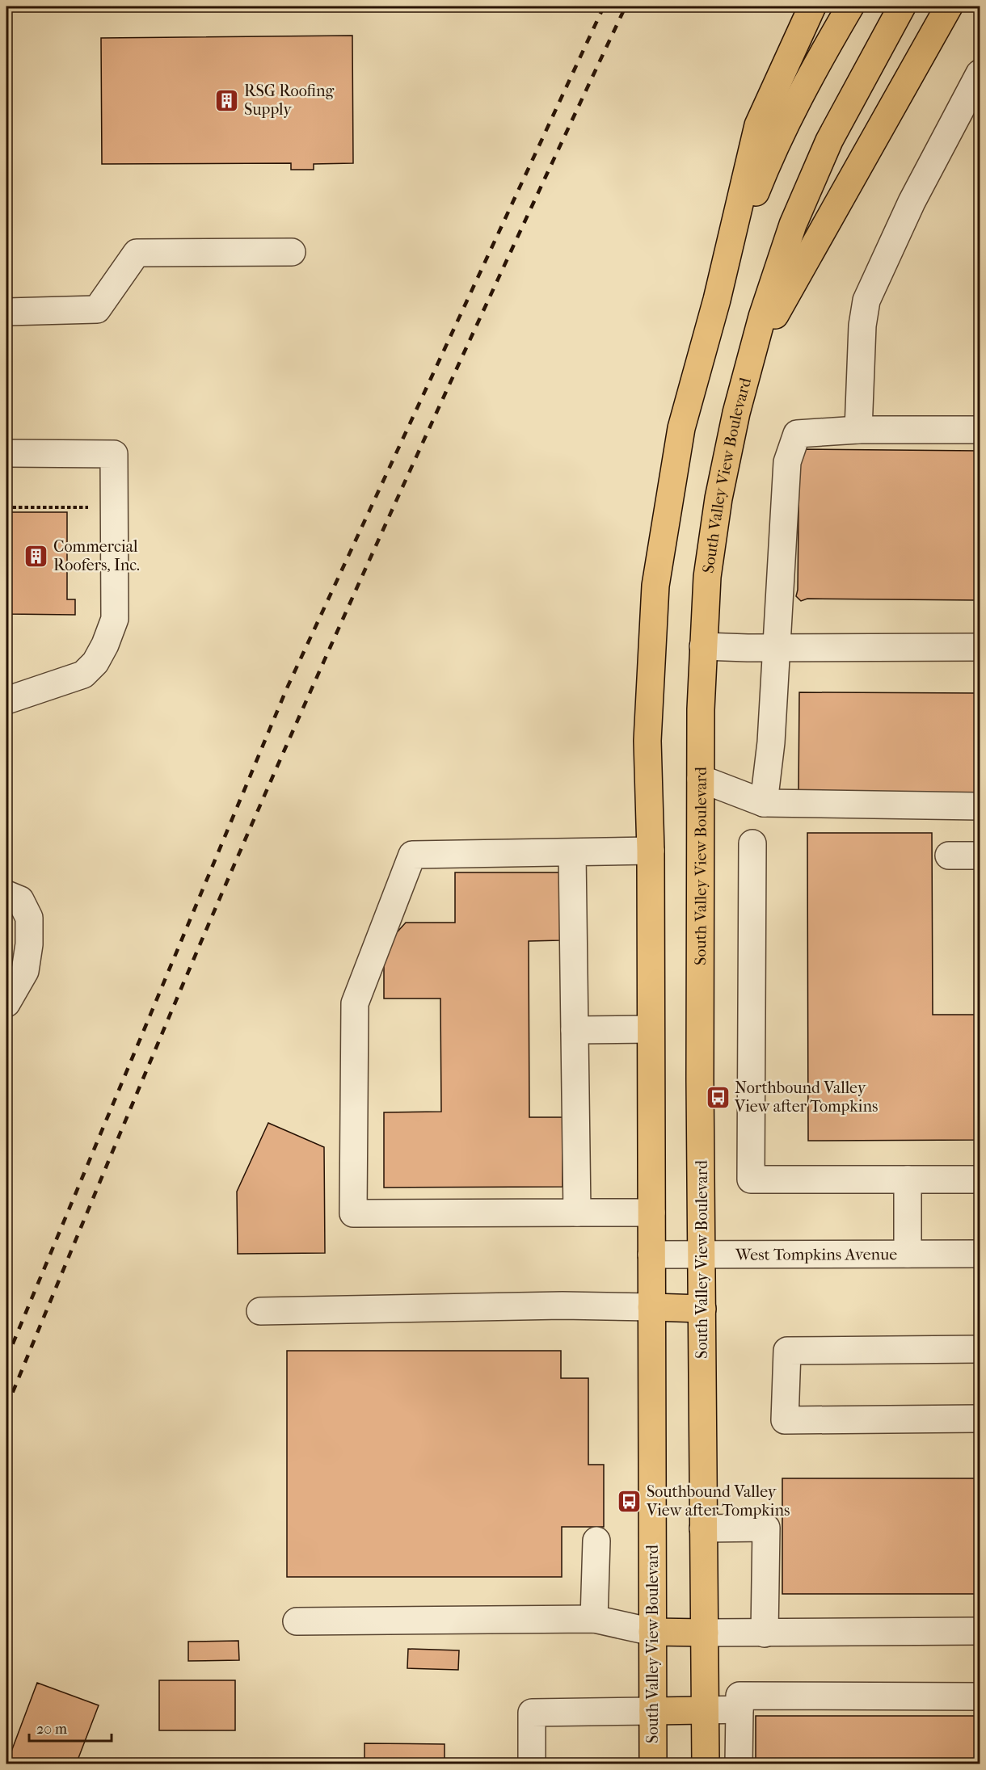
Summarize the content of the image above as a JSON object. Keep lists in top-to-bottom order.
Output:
{
  "streets": {
    "main road": ["South Valley View Boulevard"],
    "street": ["West Tompkins Avenue"]
  },
  "crossings": [
    ["South Valley View Boulevard", "West Tompkins Avenue"]
  ],
  "places": {
    "building": ["RSG Roofing Supply", "Commercial Roofers, Inc."],
    "bus stop": ["Northbound Valley View after Tompkins", "Southbound Valley View after Tompkins"]
  },
  "scale_bar": "20 m"
}
